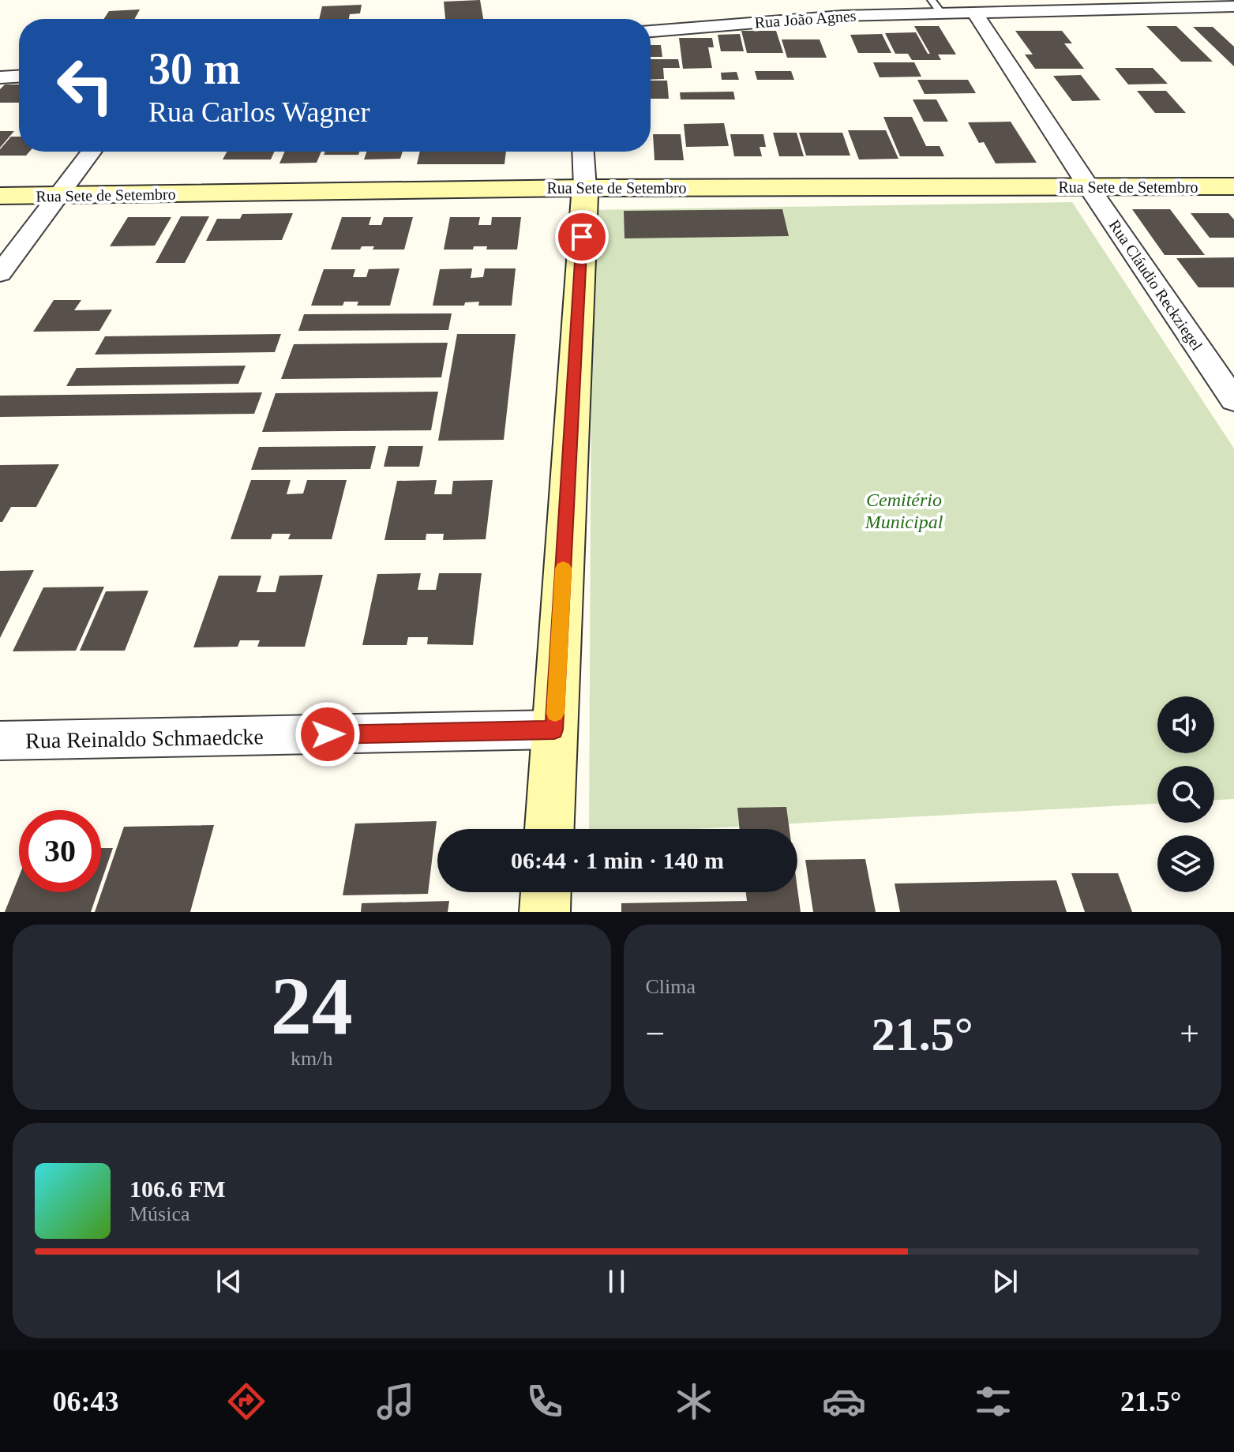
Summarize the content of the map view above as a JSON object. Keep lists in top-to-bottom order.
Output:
{
  "streets": {
    "street": [
      "Rua João Agnes",
      "Rua Sete de Setembro",
      "Rua Cláudio Reckziegel",
      "Rua Reinaldo Schmaedcke"
    ]
  },
  "crossings": [
    ["Rua João Agnes", "Rua Cláudio Reckziegel"],
    ["Rua Sete de Setembro", "Rua Cláudio Reckziegel"]
  ],
  "parks": ["Cemitério Municipal"],
  "page": {
    "turn": ["30 m", "Rua Carlos Wagner"],
    "limit": "30",
    "trip": "06:44 · 1 min · 140 m",
    "tile": [
      ["24", "km/h"],
      "Clima"
    ],
    "heat": ["−", "21.5°", "+"],
    "song": ["106.6 FM", "Música"],
    "tabs": ["06:43", "21.5°"]
  }
}
